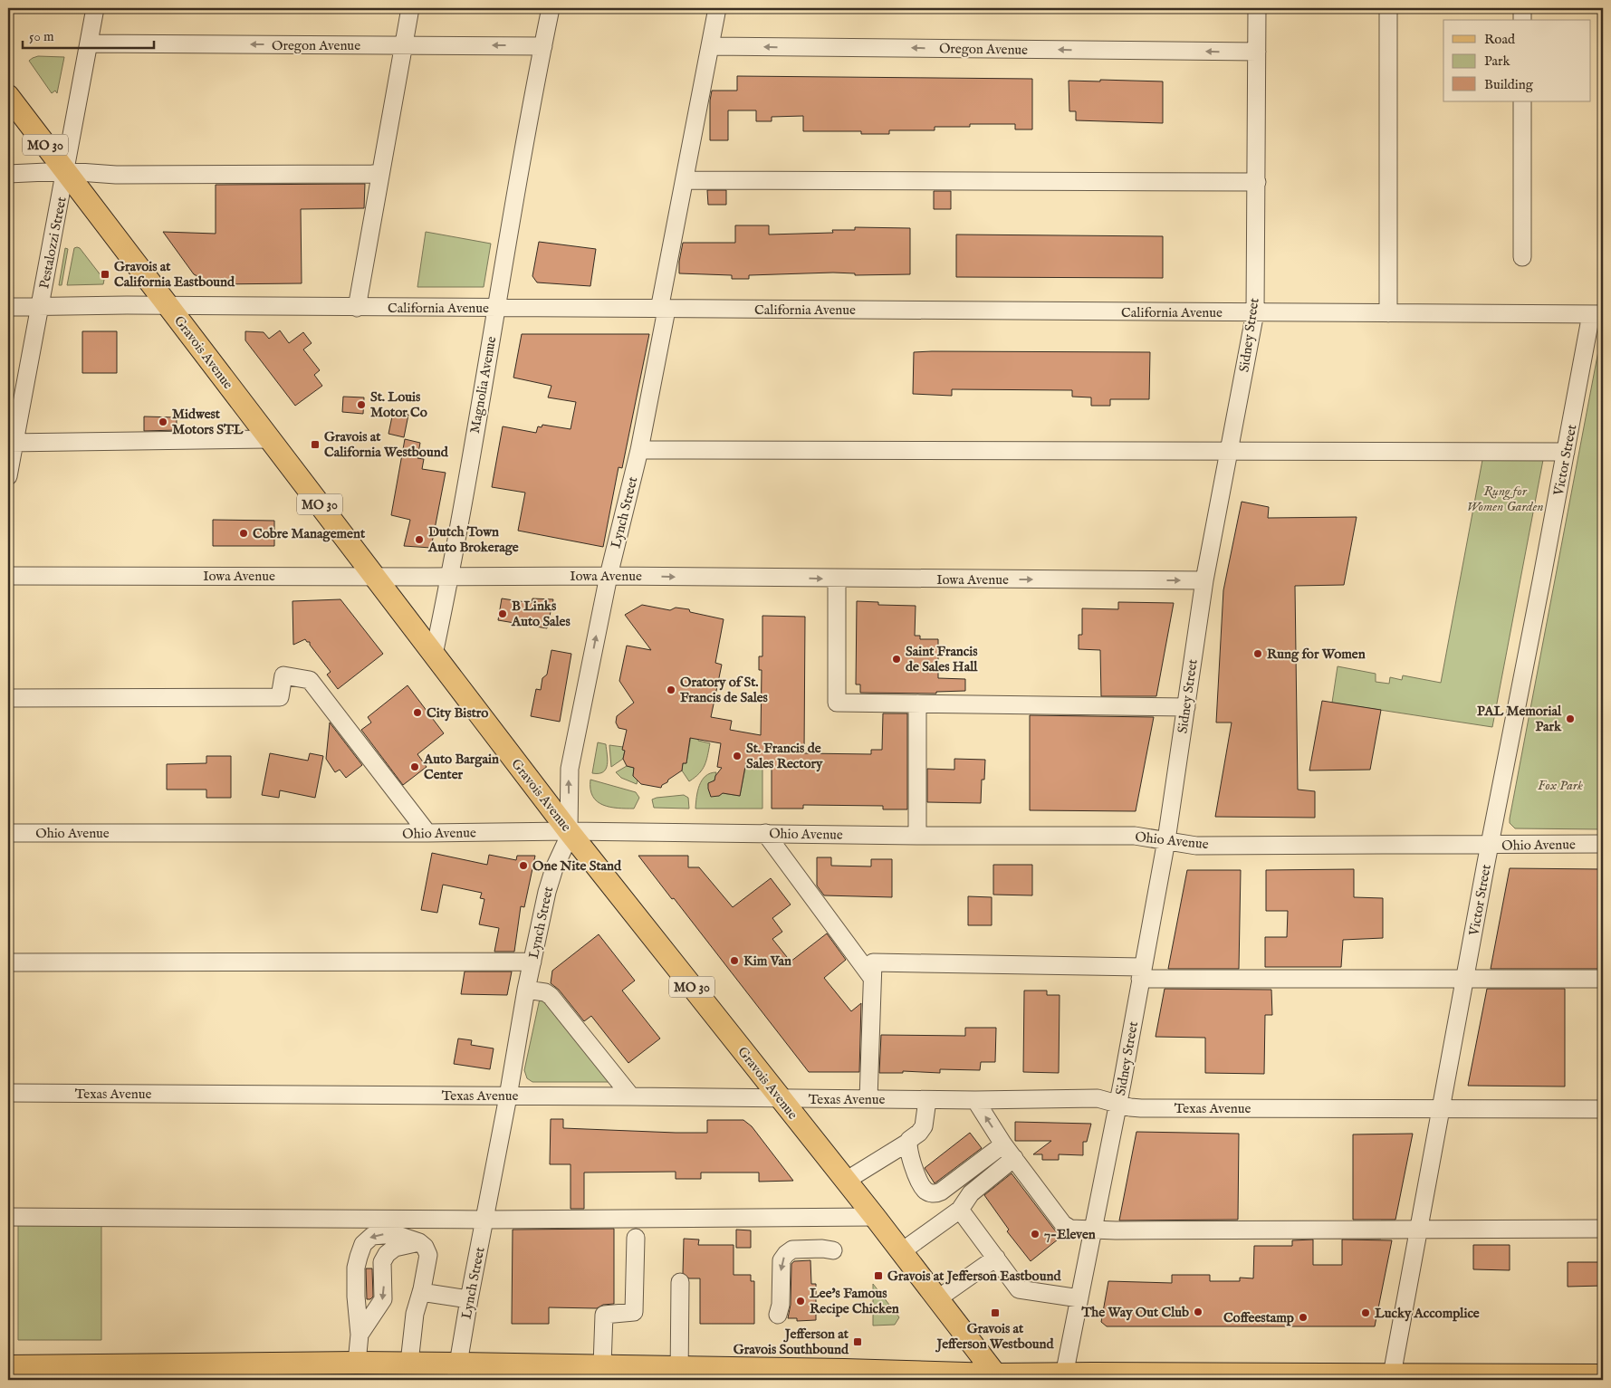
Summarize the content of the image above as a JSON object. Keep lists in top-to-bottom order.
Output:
{
  "streets": {
    "main road": ["MO 30", "Gravois Avenue"],
    "street": [
      "Oregon Avenue",
      "Pestalozzi Street",
      "California Avenue",
      "Sidney Street",
      "Magnolia Avenue",
      "Victor Street",
      "Lynch Street",
      "Iowa Avenue",
      "Ohio Avenue",
      "Texas Avenue"
    ]
  },
  "crossings": [
    ["Oregon Avenue", "Pestalozzi Street"],
    ["Oregon Avenue", "Sidney Street"],
    ["Oregon Avenue", "Magnolia Avenue"],
    ["Oregon Avenue", "Lynch Street"],
    ["Pestalozzi Street", "California Avenue"],
    ["Pestalozzi Street", "Gravois Avenue"],
    ["California Avenue", "Sidney Street"],
    ["California Avenue", "Gravois Avenue"],
    ["California Avenue", "Magnolia Avenue"],
    ["California Avenue", "Victor Street"],
    ["California Avenue", "Lynch Street"],
    ["Sidney Street", "Iowa Avenue"],
    ["Sidney Street", "Ohio Avenue"],
    ["Sidney Street", "Texas Avenue"],
    ["Gravois Avenue", "Magnolia Avenue"],
    ["Gravois Avenue", "Lynch Street"],
    ["Gravois Avenue", "Iowa Avenue"],
    ["Gravois Avenue", "Ohio Avenue"],
    ["Gravois Avenue", "Texas Avenue"],
    ["Magnolia Avenue", "Iowa Avenue"],
    ["Victor Street", "Ohio Avenue"],
    ["Victor Street", "Texas Avenue"],
    ["Lynch Street", "Iowa Avenue"],
    ["Lynch Street", "Ohio Avenue"],
    ["Lynch Street", "Texas Avenue"]
  ],
  "parks": ["Rung for Women Garden", "Fox Park"],
  "places": {
    "transit": [
      "Gravois at California Eastbound",
      "Gravois at California Westbound",
      "Gravois at Jefferson Eastbound",
      "Gravois at Jefferson Westbound",
      "Jefferson at Gravois Southbound"
    ],
    "other": [
      "St. Louis Motor Co",
      "Midwest Motors STL",
      "Cobre Management",
      "Dutch Town Auto Brokerage",
      "B Links Auto Sales",
      "Rung for Women",
      "Saint Francis de Sales Hall",
      "Oratory of St. Francis de Sales",
      "City Bistro",
      "PAL Memorial Park",
      "St. Francis de Sales Rectory",
      "Auto Bargain Center",
      "One Nite Stand",
      "Kim Van",
      "7-Eleven",
      "Lee's Famous Recipe Chicken",
      "The Way Out Club",
      "Lucky Accomplice",
      "Coffeestamp"
    ]
  },
  "legend": ["Road", "Park", "Building"],
  "scale_bar": "50 m"
}
